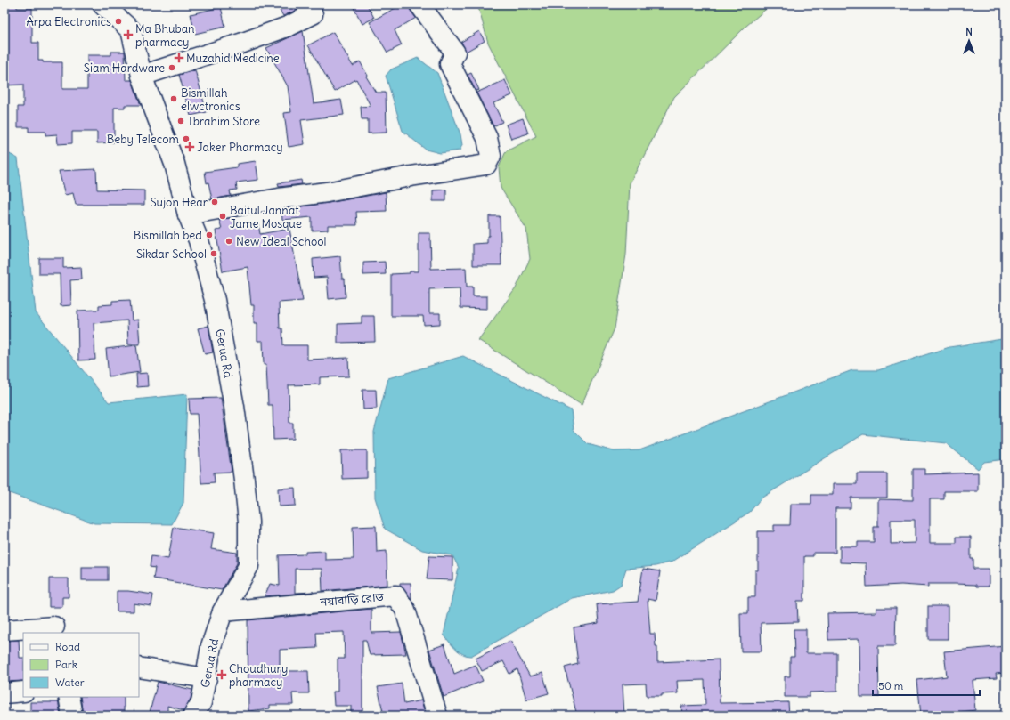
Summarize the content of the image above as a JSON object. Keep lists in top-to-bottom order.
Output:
{
  "streets": {
    "street": ["Gerua Rd", "নয়াবাড়ি রোড"]
  },
  "crossings": [
    ["Gerua Rd", "নয়াবাড়ি রোড"]
  ],
  "places": {
    "other": [
      "Arpa Electronics",
      "Siam Hardware",
      "Bismillah elwctronics",
      "Ibrahim Store",
      "Beby Telecom",
      "Sujon Hear",
      "Baitul Jannat Jame Mosque",
      "Bismillah bed",
      "New Ideal School",
      "Sikdar School"
    ],
    "health": [
      "Ma Bhuban pharmacy",
      "Muzahid Medicine",
      "Jaker Pharmacy",
      "Choudhury pharmacy"
    ]
  },
  "legend": ["Road", "Park", "Water"],
  "scale_bar": "50 m",
  "north": "top"
}
